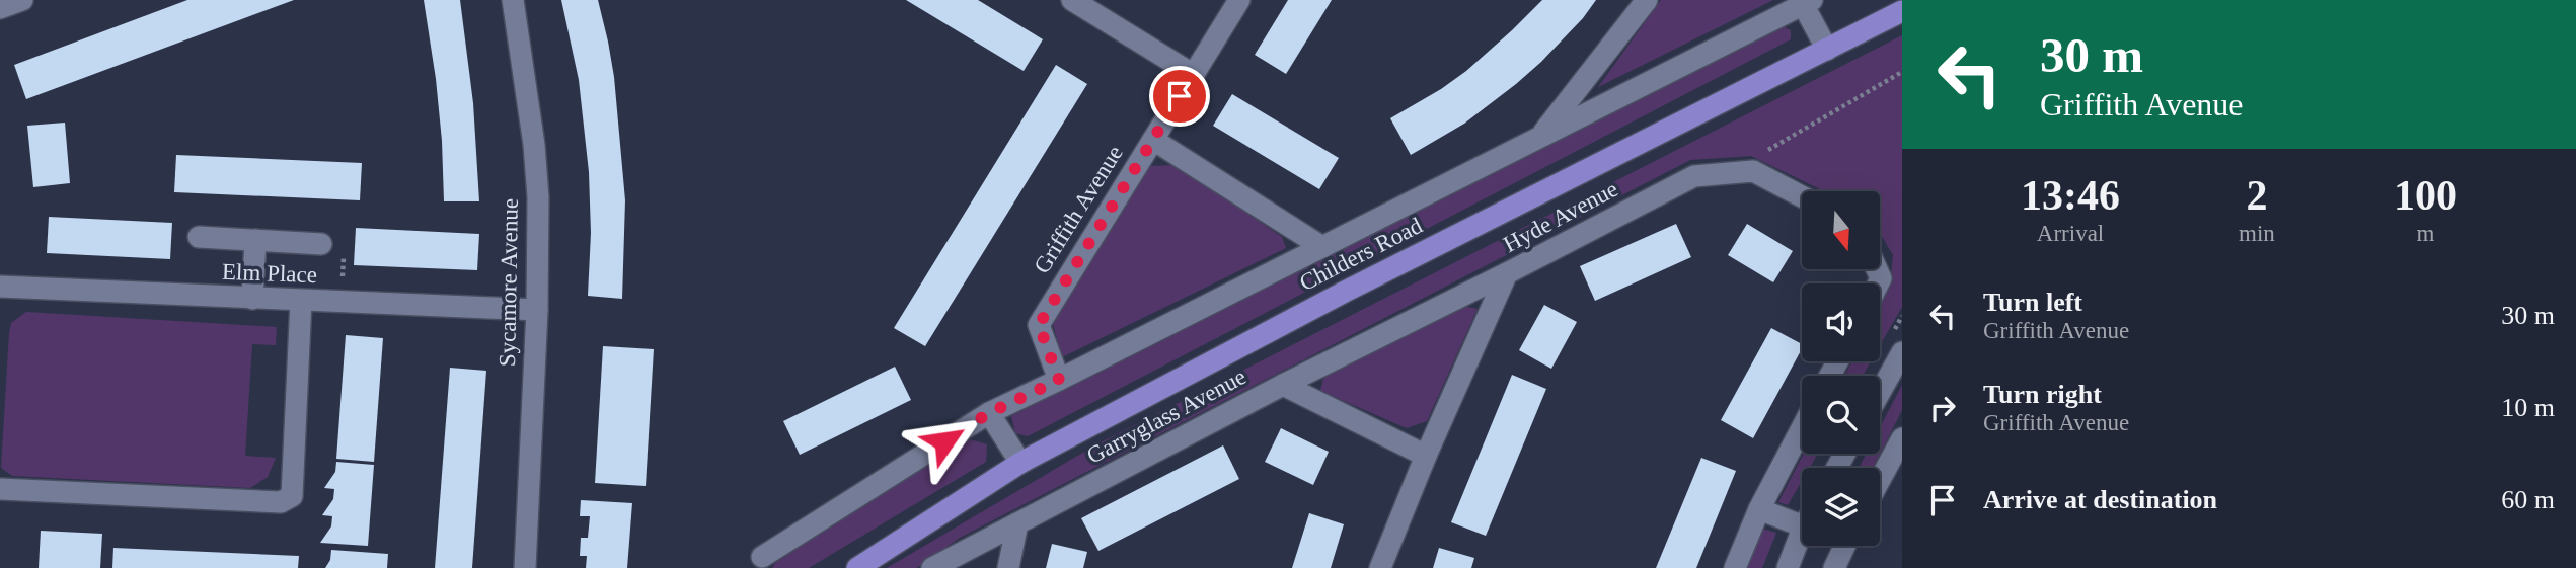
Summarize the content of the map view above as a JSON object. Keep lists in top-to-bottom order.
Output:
{
  "streets": {
    "main road": ["Childers Road"],
    "street": [
      "Griffith Avenue",
      "Hyde Avenue",
      "Elm Place",
      "Sycamore Avenue",
      "Garryglass Avenue"
    ]
  },
  "crossings": [
    ["Hyde Avenue", "Garryglass Avenue"],
    ["Elm Place", "Sycamore Avenue"]
  ],
  "north": "bottom",
  "page": {
    "turn": ["30 m", "Griffith Avenue"],
    "eta": [
      "13:46",
      "Arrival",
      "2",
      "min",
      "100",
      "m"
    ],
    "list": [
      {
        "name": "Turn left",
        "note": "Griffith Avenue",
        "value": "30 m"
      },
      {
        "name": "Turn right",
        "note": "Griffith Avenue",
        "value": "10 m"
      },
      {
        "name": "Arrive at destination",
        "value": "60 m"
      }
    ]
  }
}
